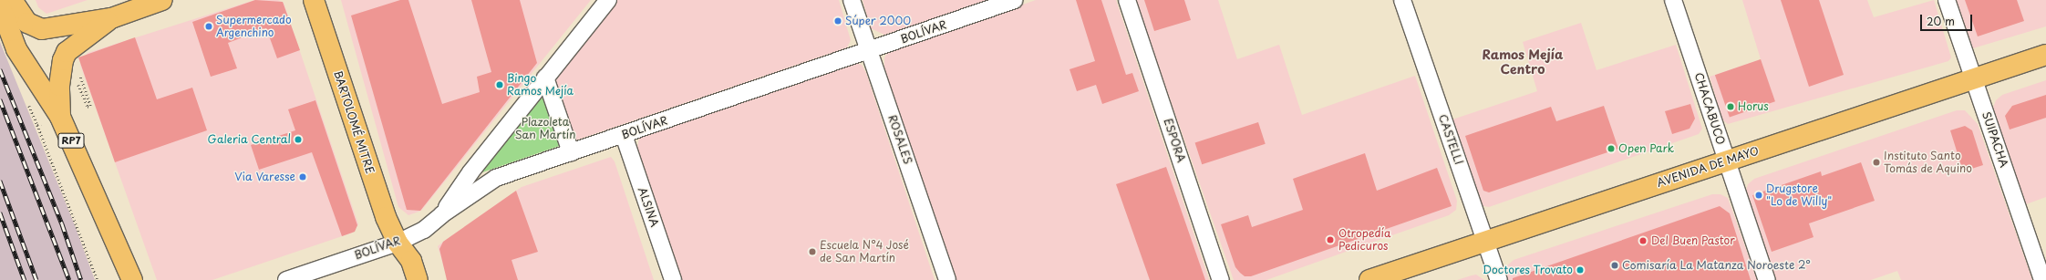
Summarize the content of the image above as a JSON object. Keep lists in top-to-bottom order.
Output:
{
  "streets": {
    "main road": ["BARTOLOMÉ MITRE", "RP7", "AVENIDA DE MAYO"],
    "street": [
      "BOLÍVAR",
      "CHACABUCO",
      "ROSALES",
      "CASTELLI",
      "SUIPACHA",
      "ESPORA",
      "ALSINA"
    ]
  },
  "crossings": [
    ["BOLÍVAR", "BARTOLOMÉ MITRE"],
    ["BOLÍVAR", "ROSALES"],
    ["BOLÍVAR", "ALSINA"],
    ["CHACABUCO", "AVENIDA DE MAYO"],
    ["CASTELLI", "AVENIDA DE MAYO"],
    ["SUIPACHA", "AVENIDA DE MAYO"]
  ],
  "districts": ["Ramos Mejía Centro"],
  "parks": ["Plazoleta San Martín"],
  "places": [
    "Súper 2000",
    "Supermercado Argenchino",
    "Bingo Ramos Mejía",
    "Horus",
    "Galeria Central",
    "Open Park",
    "Instituto Santo Tomás de Aquino",
    "Via Varesse",
    "Drugstore \"Lo de Willy\"",
    "Otropedía Pedicuros",
    "Del Buen Pastor",
    "Escuela N°4 José de San Martín",
    "Comisaría La Matanza Noroeste 2°",
    "Doctores Trovato"
  ],
  "scale_bar": "20 m"
}
